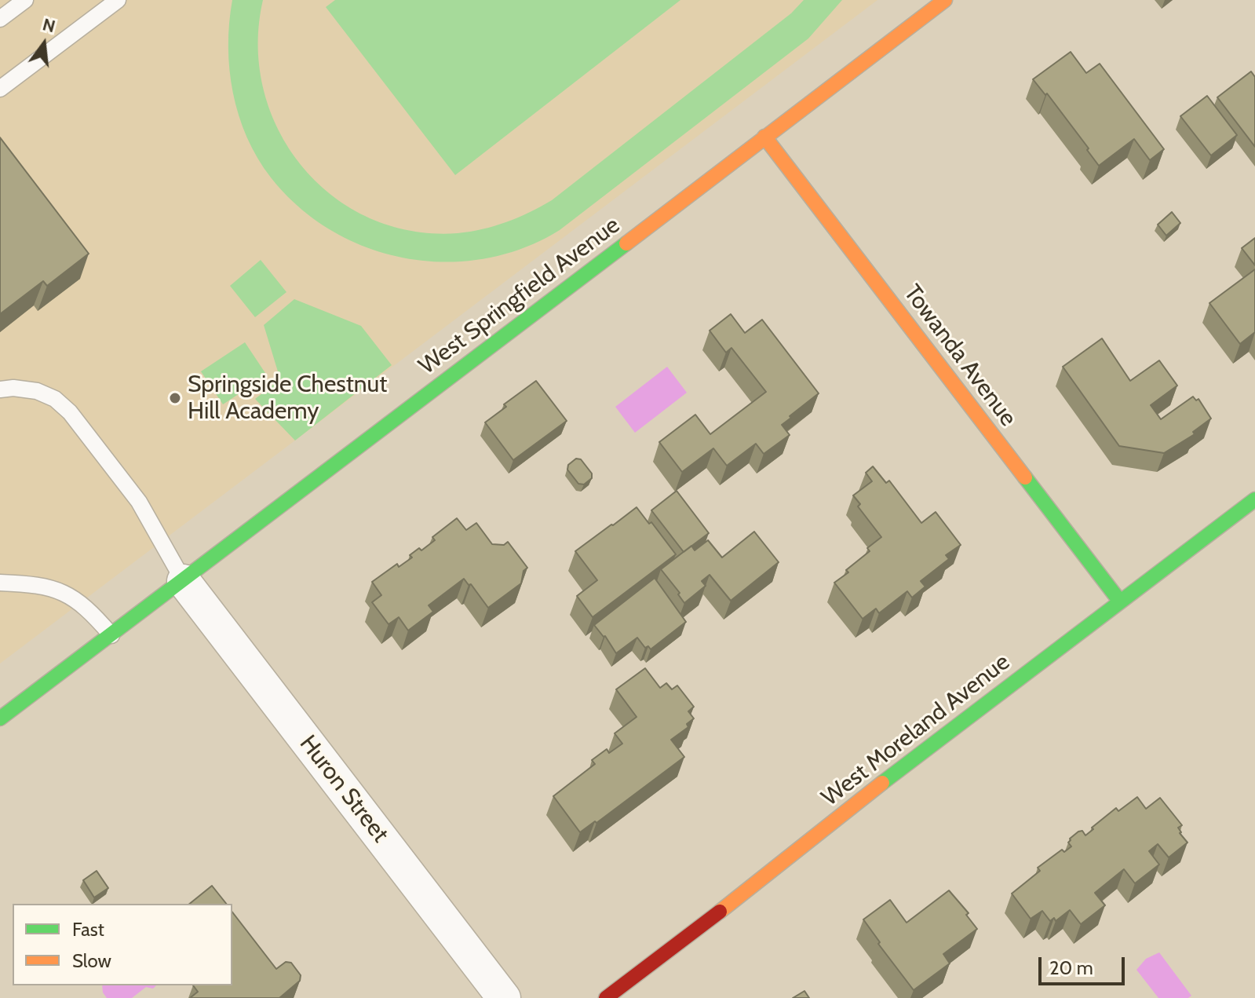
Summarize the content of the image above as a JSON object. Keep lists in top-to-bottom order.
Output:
{
  "streets": {
    "street": [
      "West Springfield Avenue",
      "Towanda Avenue",
      "West Moreland Avenue",
      "Huron Street"
    ]
  },
  "crossings": [
    ["West Springfield Avenue", "Towanda Avenue"],
    ["West Springfield Avenue", "Huron Street"],
    ["Towanda Avenue", "West Moreland Avenue"]
  ],
  "places": ["Springside Chestnut Hill Academy"],
  "legend": ["Fast", "Slow"],
  "scale_bar": "20 m",
  "north": "top"
}
